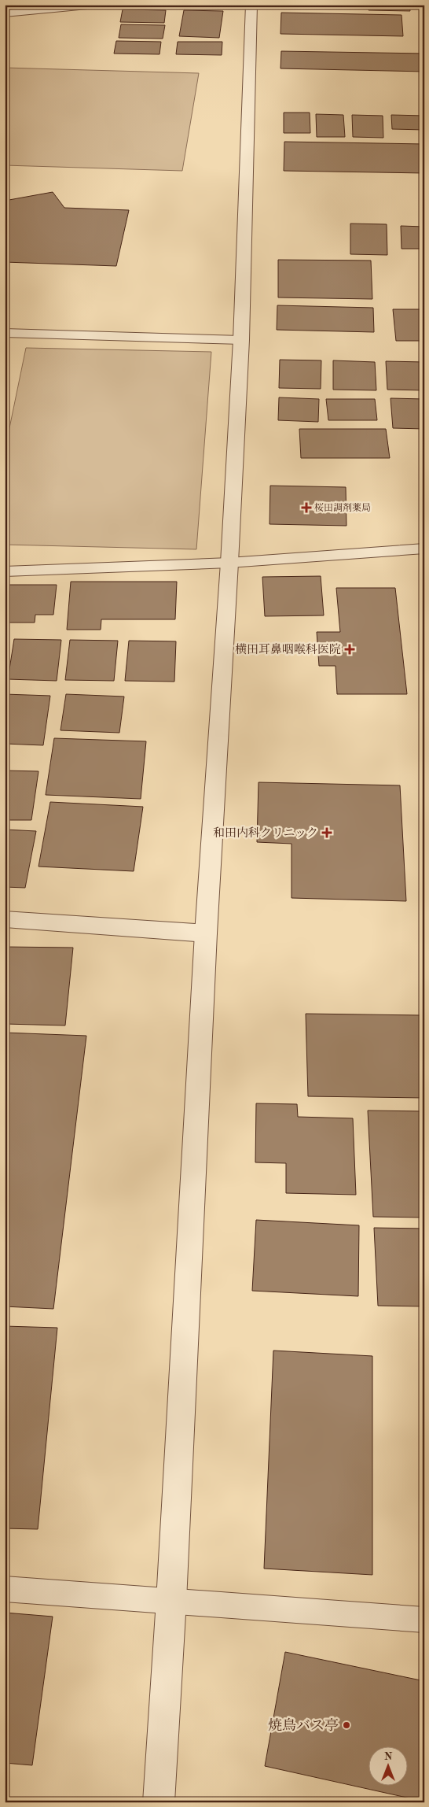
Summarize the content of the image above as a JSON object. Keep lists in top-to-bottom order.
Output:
{
  "places": {
    "health": ["桜田調剤薬局", "横田耳鼻咽喉科医院", "和田内科クリニック"],
    "other": ["焼鳥バス亭"]
  },
  "north": "top"
}
